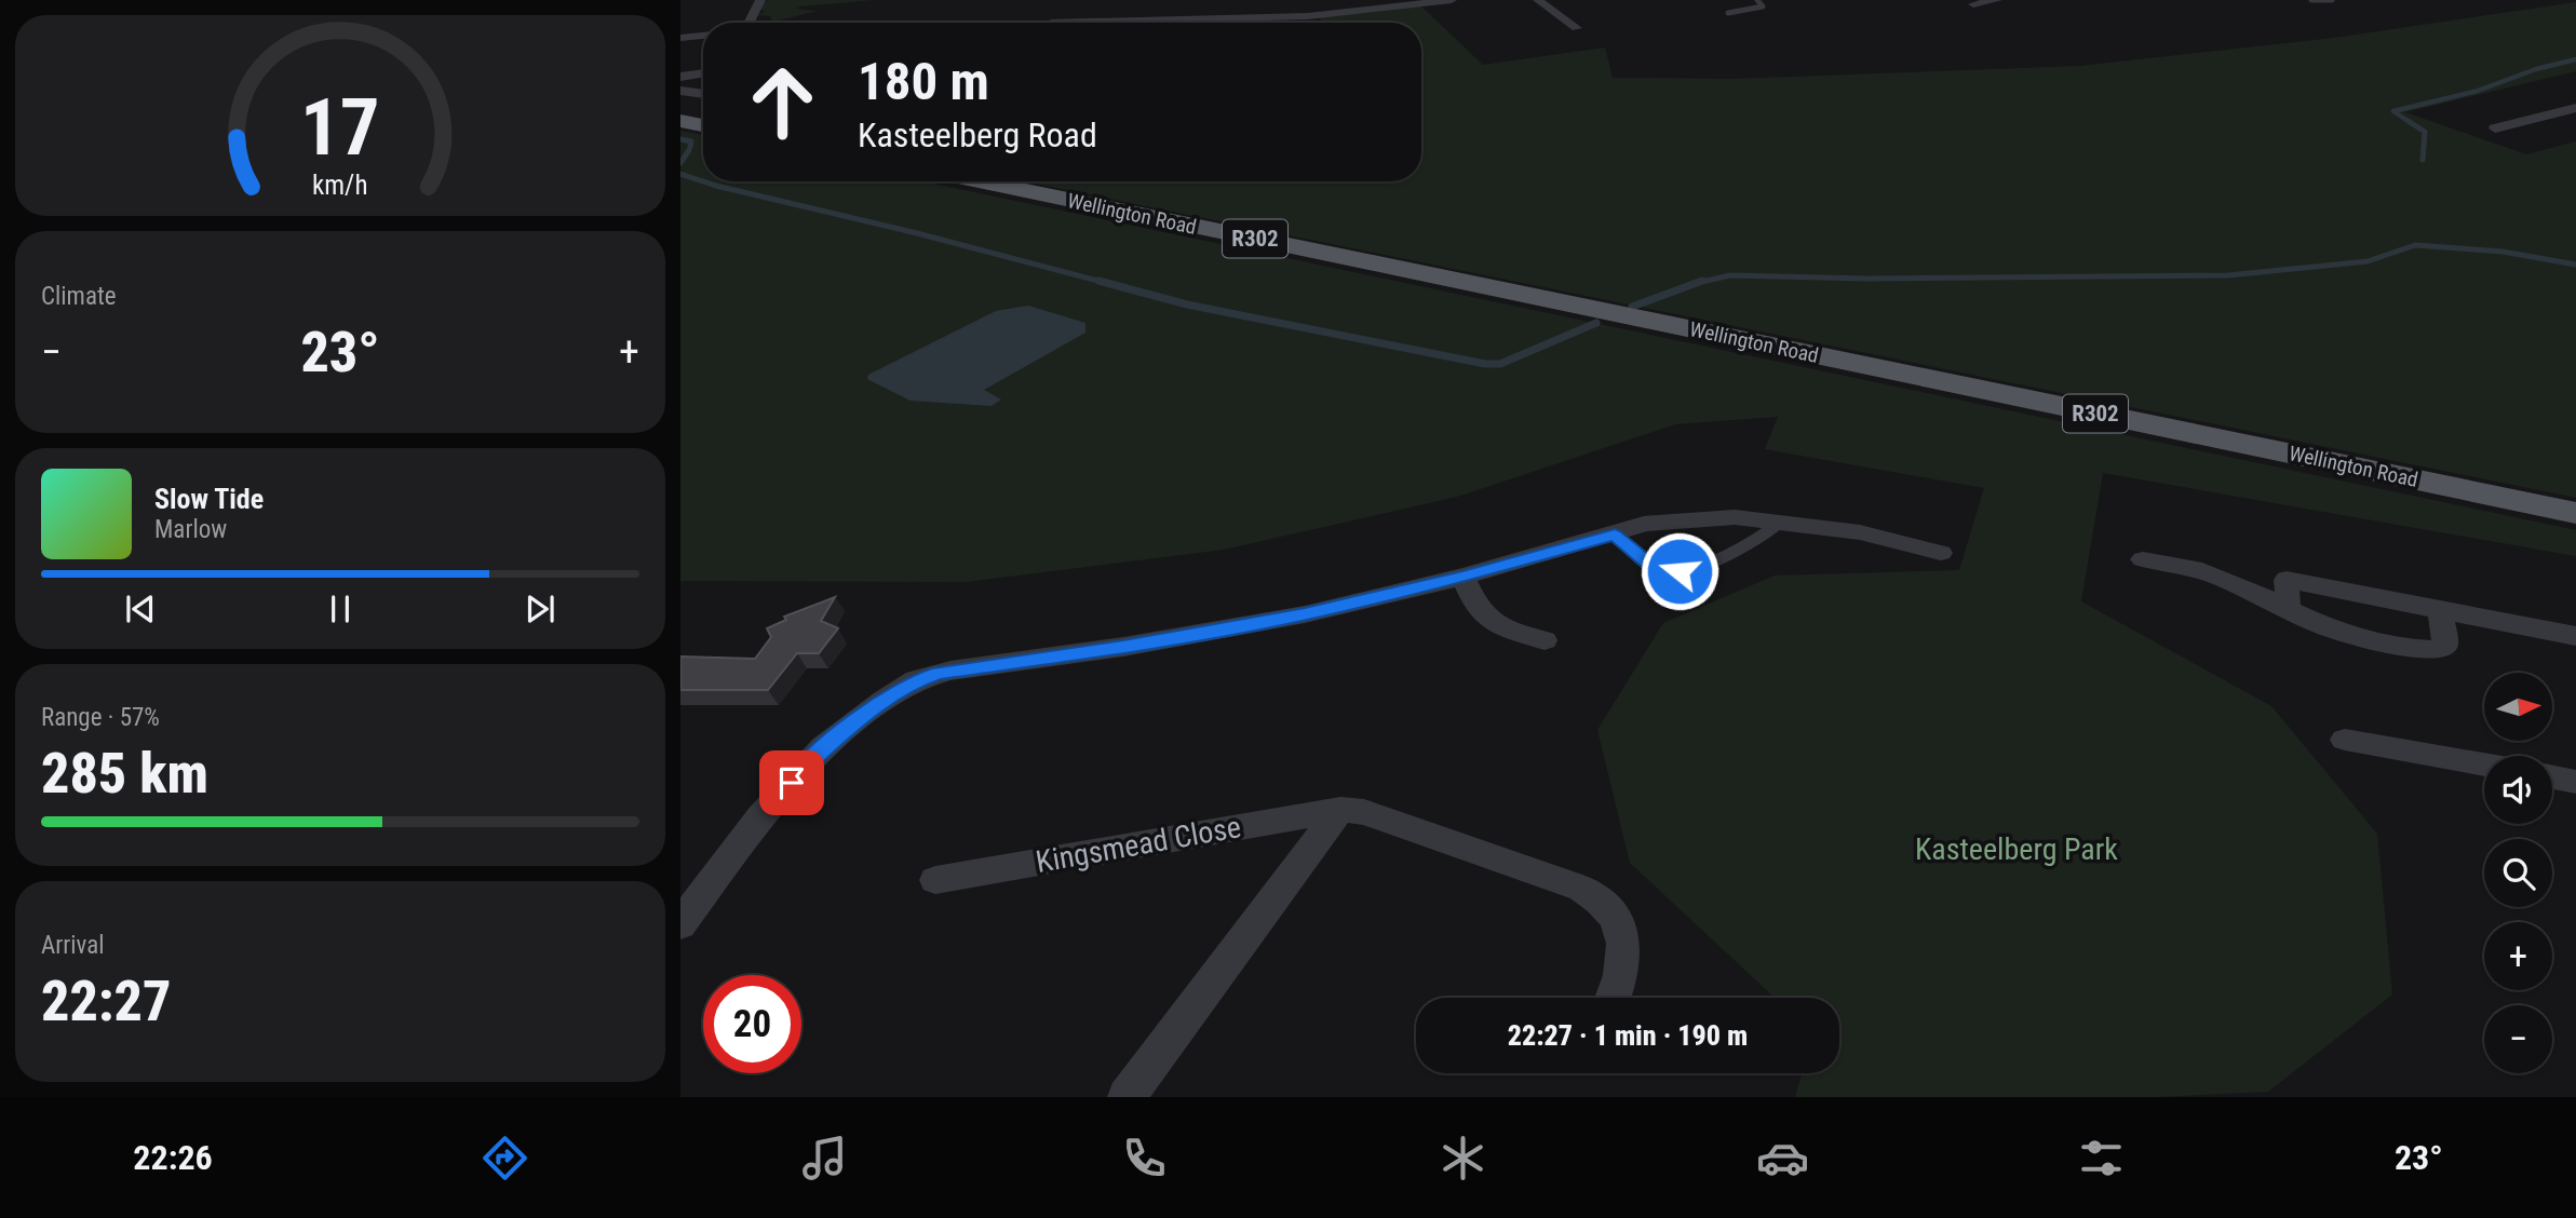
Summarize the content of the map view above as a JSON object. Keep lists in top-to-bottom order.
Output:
{
  "streets": {
    "main road": ["Wellington Road", "R302"],
    "street": ["Kingsmead Close"]
  },
  "parks": ["Kasteelberg Park"],
  "north": "right",
  "page": {
    "turn": ["180 m", "Kasteelberg Road"],
    "tile": [
      "Climate",
      ["Range · 57%", "285 km"],
      ["Arrival", "22:27"]
    ],
    "heat": ["−", "23°", "+"],
    "song": ["Slow Tide", "Marlow"],
    "map_buttons": ["+", "−"],
    "limit": "20",
    "trip": "22:27 · 1 min · 190 m",
    "tabs": ["22:26", "23°"],
    "gauge": ["17", "km/h"]
  }
}
